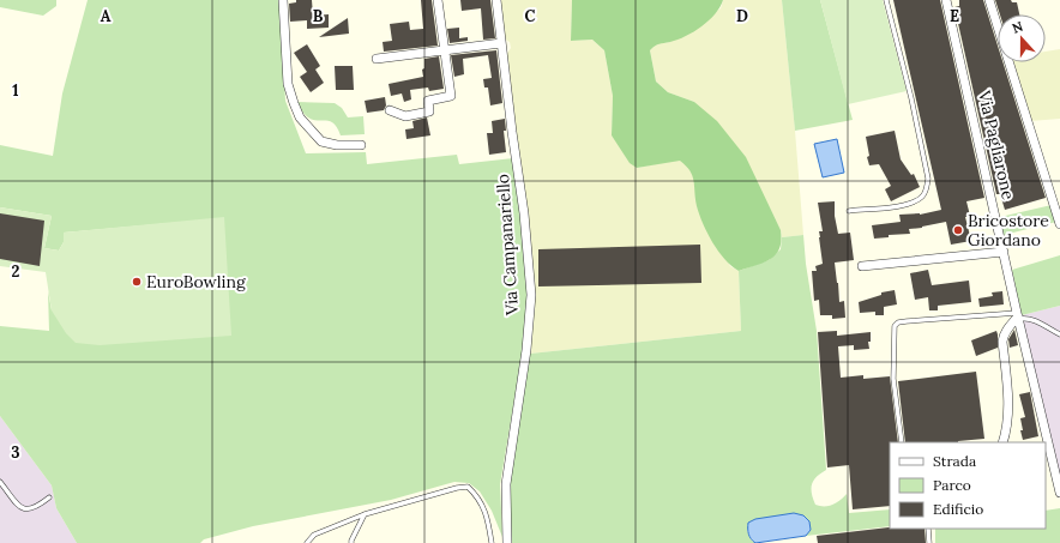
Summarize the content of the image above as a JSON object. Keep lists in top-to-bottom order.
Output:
{
  "streets": {
    "street": ["Via Pagliarone", "Via Campanariello"]
  },
  "places": ["Bricostore Giordano", "EuroBowling"],
  "legend": ["Strada", "Parco", "Edificio"],
  "north": "top",
  "grid": {
    "columns": [
      "A",
      "B",
      "C",
      "D",
      "E"
    ],
    "rows": ["1", "2", "3"]
  }
}
